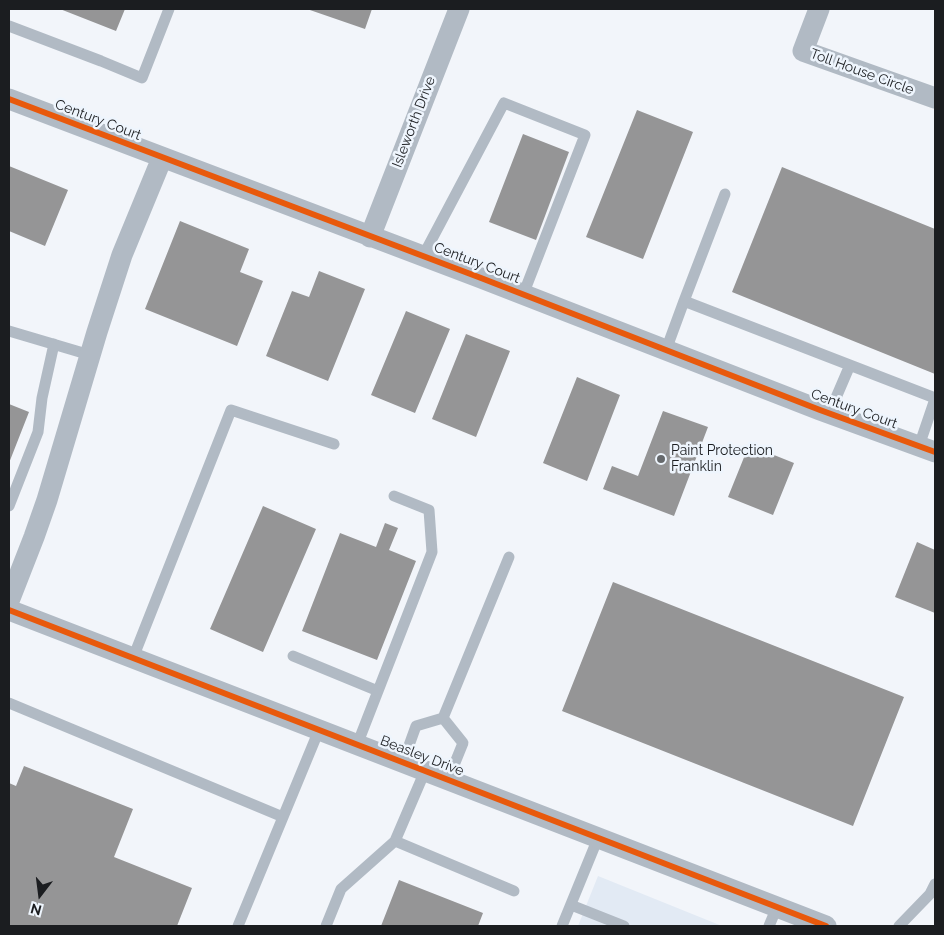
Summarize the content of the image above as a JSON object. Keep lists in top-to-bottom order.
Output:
{
  "streets": {
    "street": [
      "Toll House Circle",
      "Century Court",
      "Isleworth Drive",
      "Beasley Drive"
    ]
  },
  "crossings": [
    ["Century Court", "Isleworth Drive"]
  ],
  "places": ["Paint Protection Franklin"],
  "north": "bottom"
}
